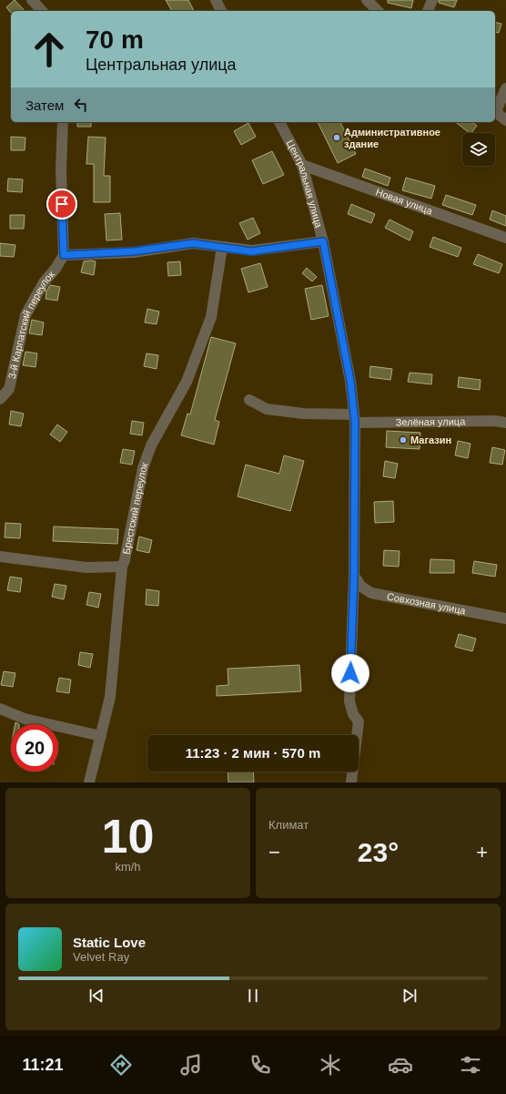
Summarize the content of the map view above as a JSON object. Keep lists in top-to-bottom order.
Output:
{
  "streets": {
    "street": [
      "Центральная улица",
      "Новая улица",
      "3-й Карпатский переулок",
      "Зелёная улица",
      "Брестский переулок",
      "Совхозная улица"
    ]
  },
  "crossings": [
    ["Центральная улица", "Новая улица"],
    ["Центральная улица", "Зелёная улица"],
    ["Центральная улица", "Совхозная улица"]
  ],
  "places": ["Административное здание", "Магазин"],
  "page": {
    "turn": ["70 m", "Центральная улица"],
    "then": "Затем",
    "limit": "20",
    "trip": "11:23 · 2 мин · 570 m",
    "tile": [
      ["10", "km/h"],
      "Климат"
    ],
    "heat": ["−", "23°", "+"],
    "song": ["Static Love", "Velvet Ray"],
    "tabs": "11:21"
  }
}
